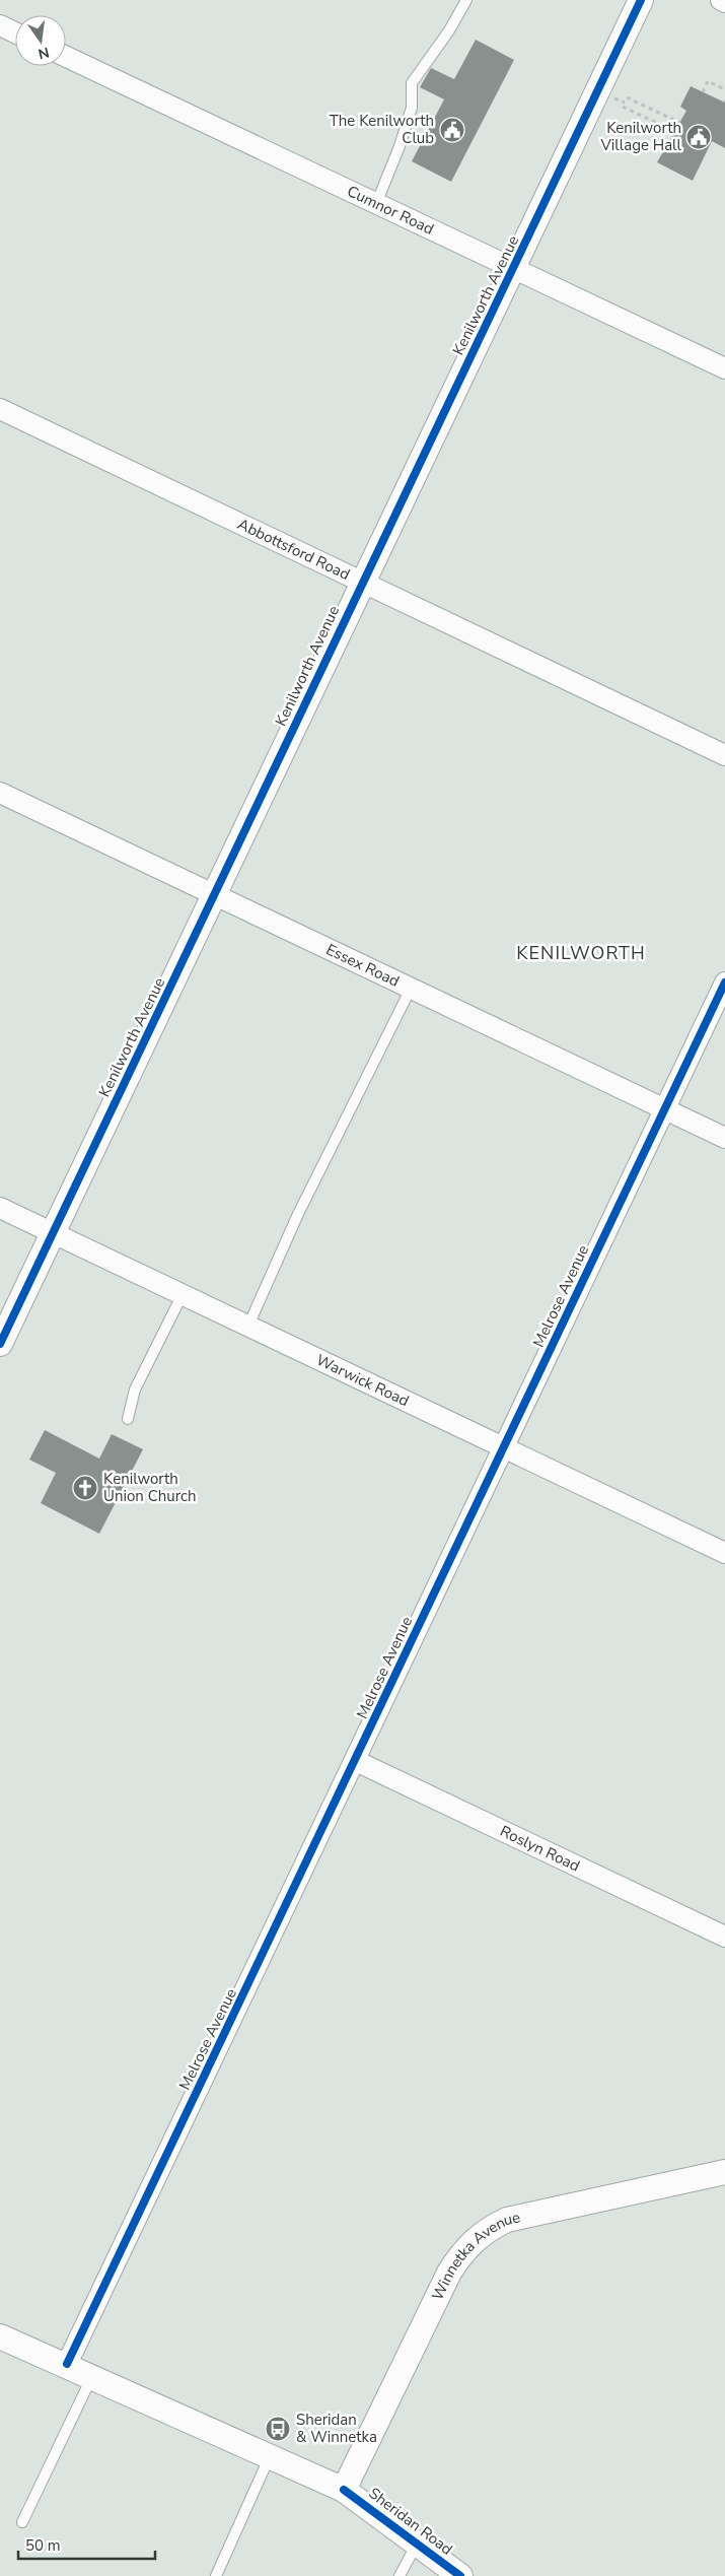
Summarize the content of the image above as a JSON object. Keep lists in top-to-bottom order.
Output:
{
  "streets": {
    "street": [
      "Cumnor Road",
      "Kenilworth Avenue",
      "Abbottsford Road",
      "Essex Road",
      "Melrose Avenue",
      "Warwick Road",
      "Roslyn Road",
      "Winnetka Avenue",
      "Sheridan Road"
    ]
  },
  "crossings": [
    ["Cumnor Road", "Kenilworth Avenue"],
    ["Kenilworth Avenue", "Abbottsford Road"],
    ["Kenilworth Avenue", "Essex Road"],
    ["Kenilworth Avenue", "Warwick Road"],
    ["Essex Road", "Melrose Avenue"],
    ["Melrose Avenue", "Warwick Road"],
    ["Melrose Avenue", "Roslyn Road"],
    ["Melrose Avenue", "Sheridan Road"],
    ["Winnetka Avenue", "Sheridan Road"]
  ],
  "districts": ["KENILWORTH"],
  "places": {
    "public building": ["The Kenilworth Club", "Kenilworth Village Hall"],
    "church": ["Kenilworth Union Church"],
    "bus stop": ["Sheridan & Winnetka"]
  },
  "scale_bar": "50 m",
  "north": "bottom"
}
